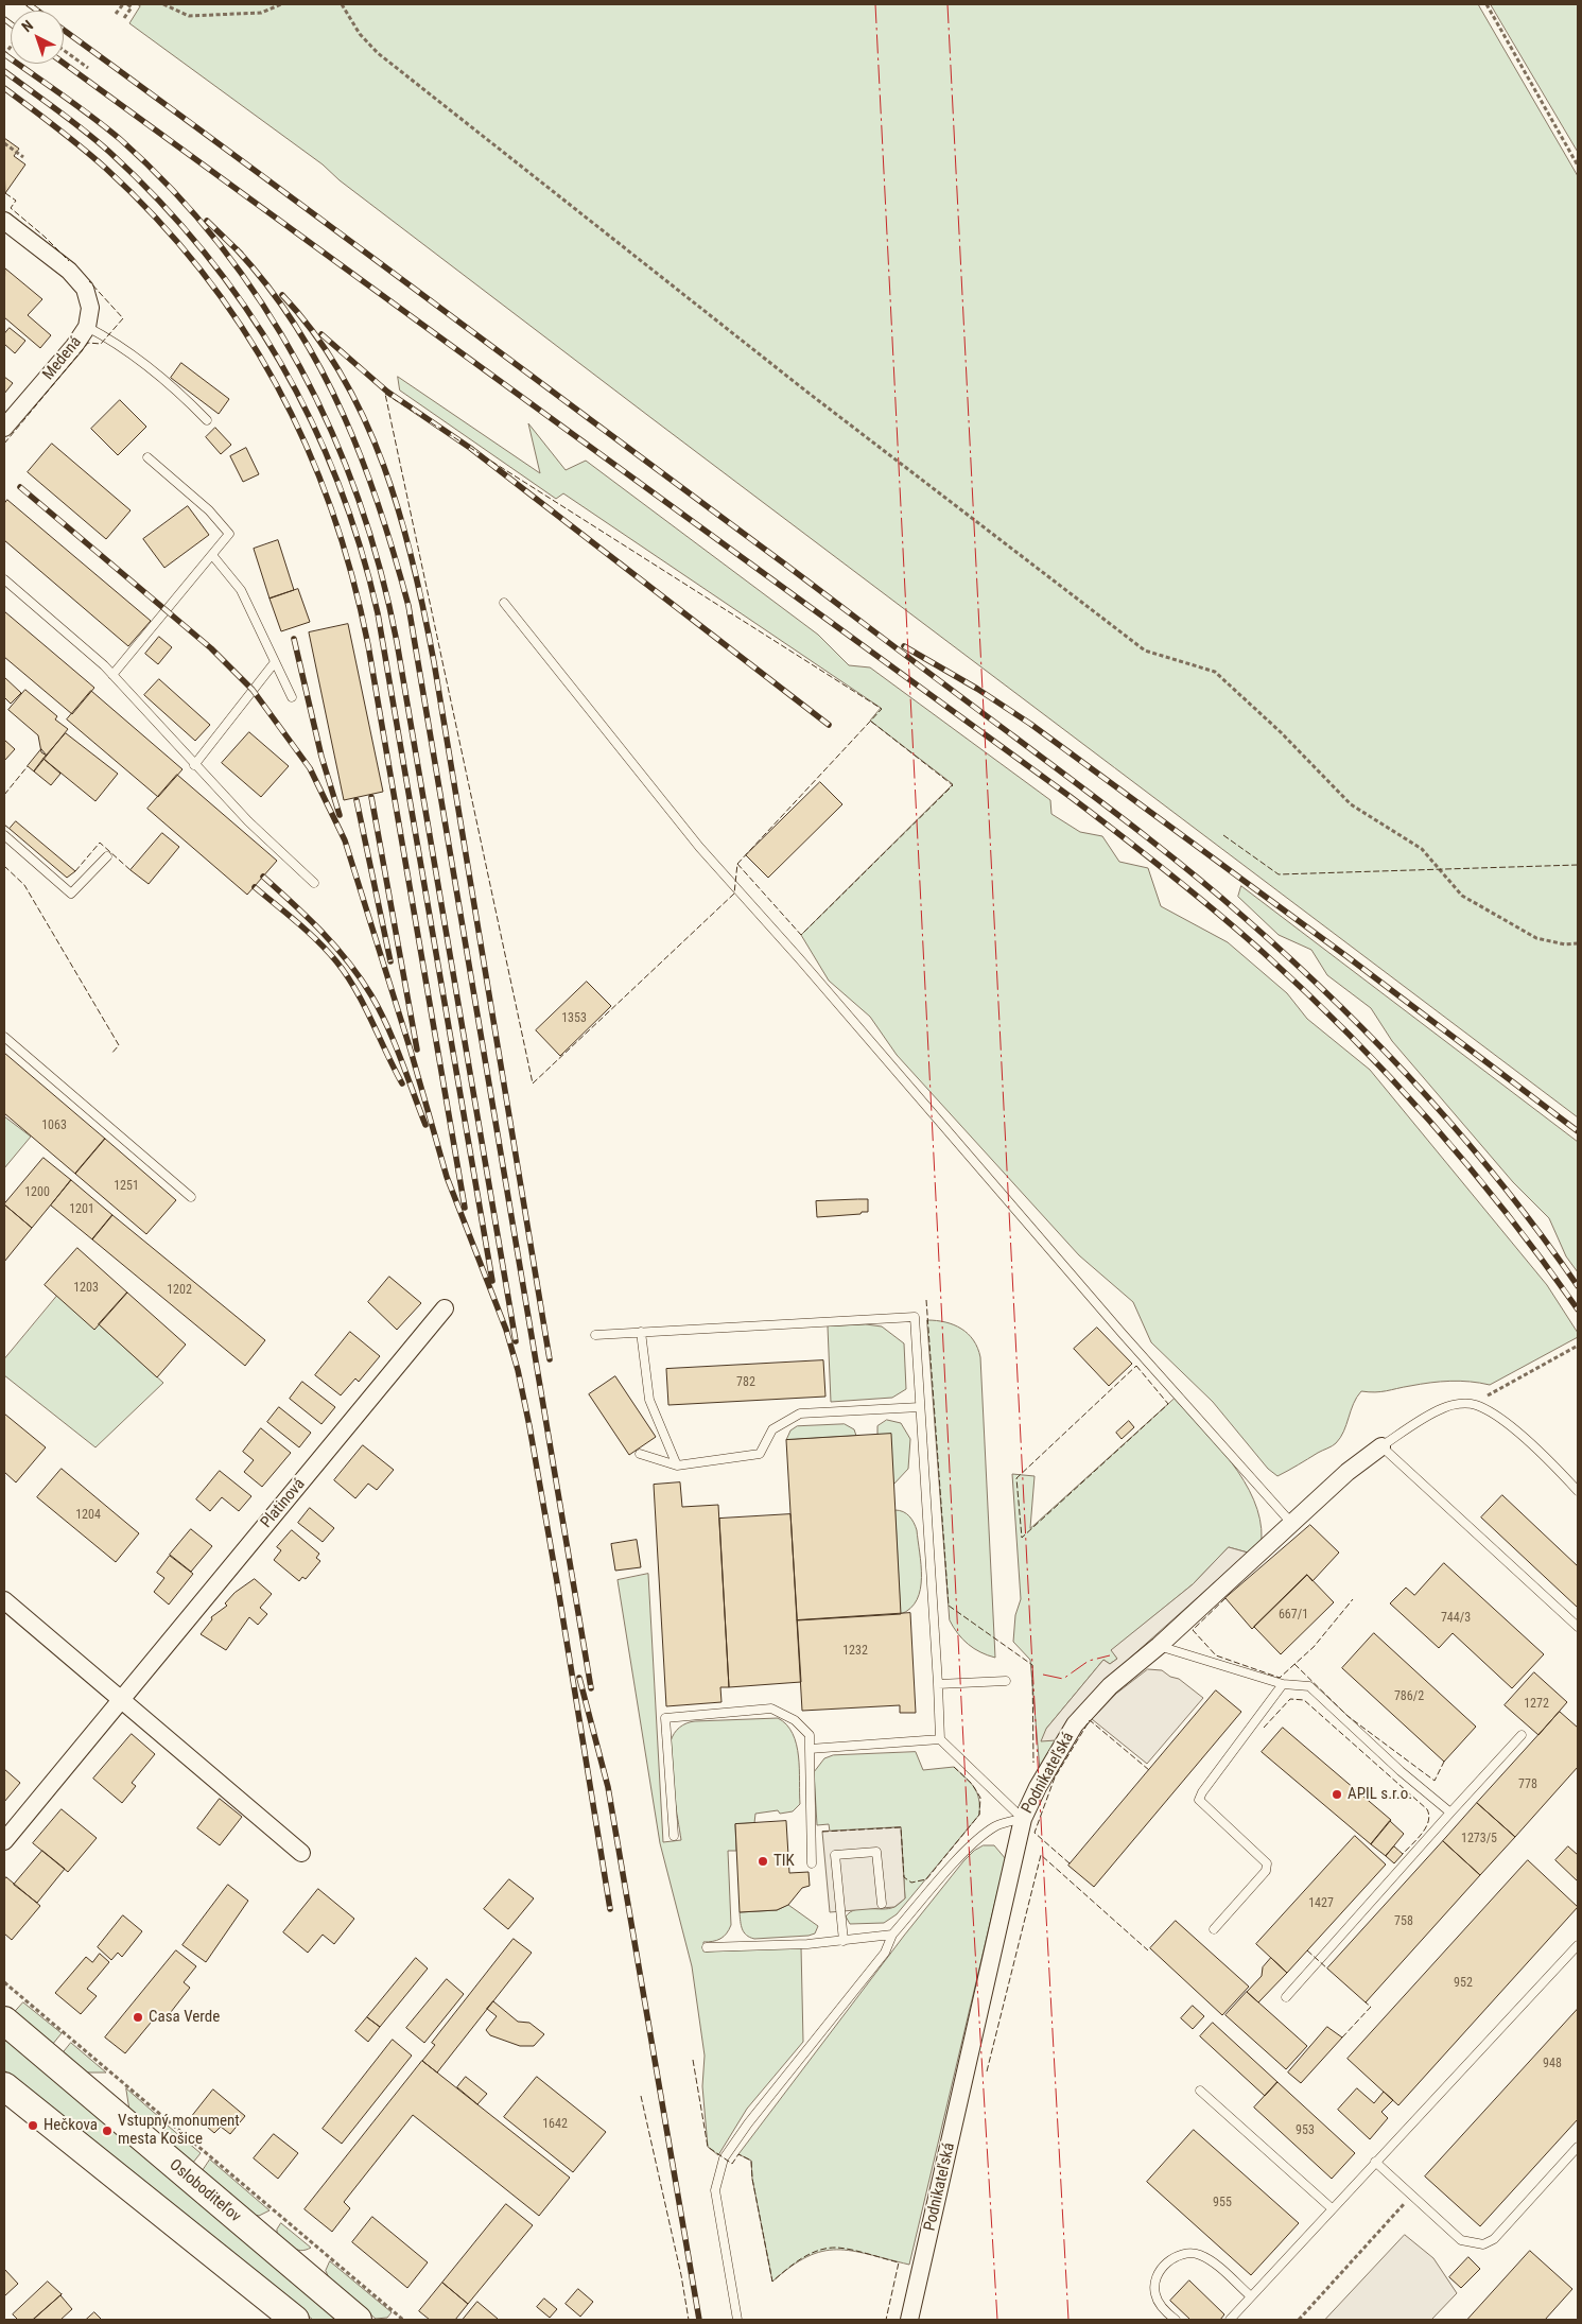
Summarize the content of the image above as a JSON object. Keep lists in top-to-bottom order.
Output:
{
  "streets": {
    "main road": ["Osloboditeľov"],
    "street": ["Medená", "Platinová", "Podnikateľská"]
  },
  "places": [
    "APIL s.r.o.",
    "TIK",
    "Casa Verde",
    "Hečkova",
    "Vstupný monument mesta Košice"
  ],
  "house_numbers": [
    "1353",
    "1063",
    "1251",
    "1200",
    "1201",
    "1203",
    "1202",
    "782",
    "1204",
    "667/1",
    "744/3",
    "1232",
    "786/2",
    "1272",
    "778",
    "1273/5",
    "1427",
    "758",
    "952",
    "948",
    "1642",
    "953",
    "955"
  ],
  "north": "top left"
}
